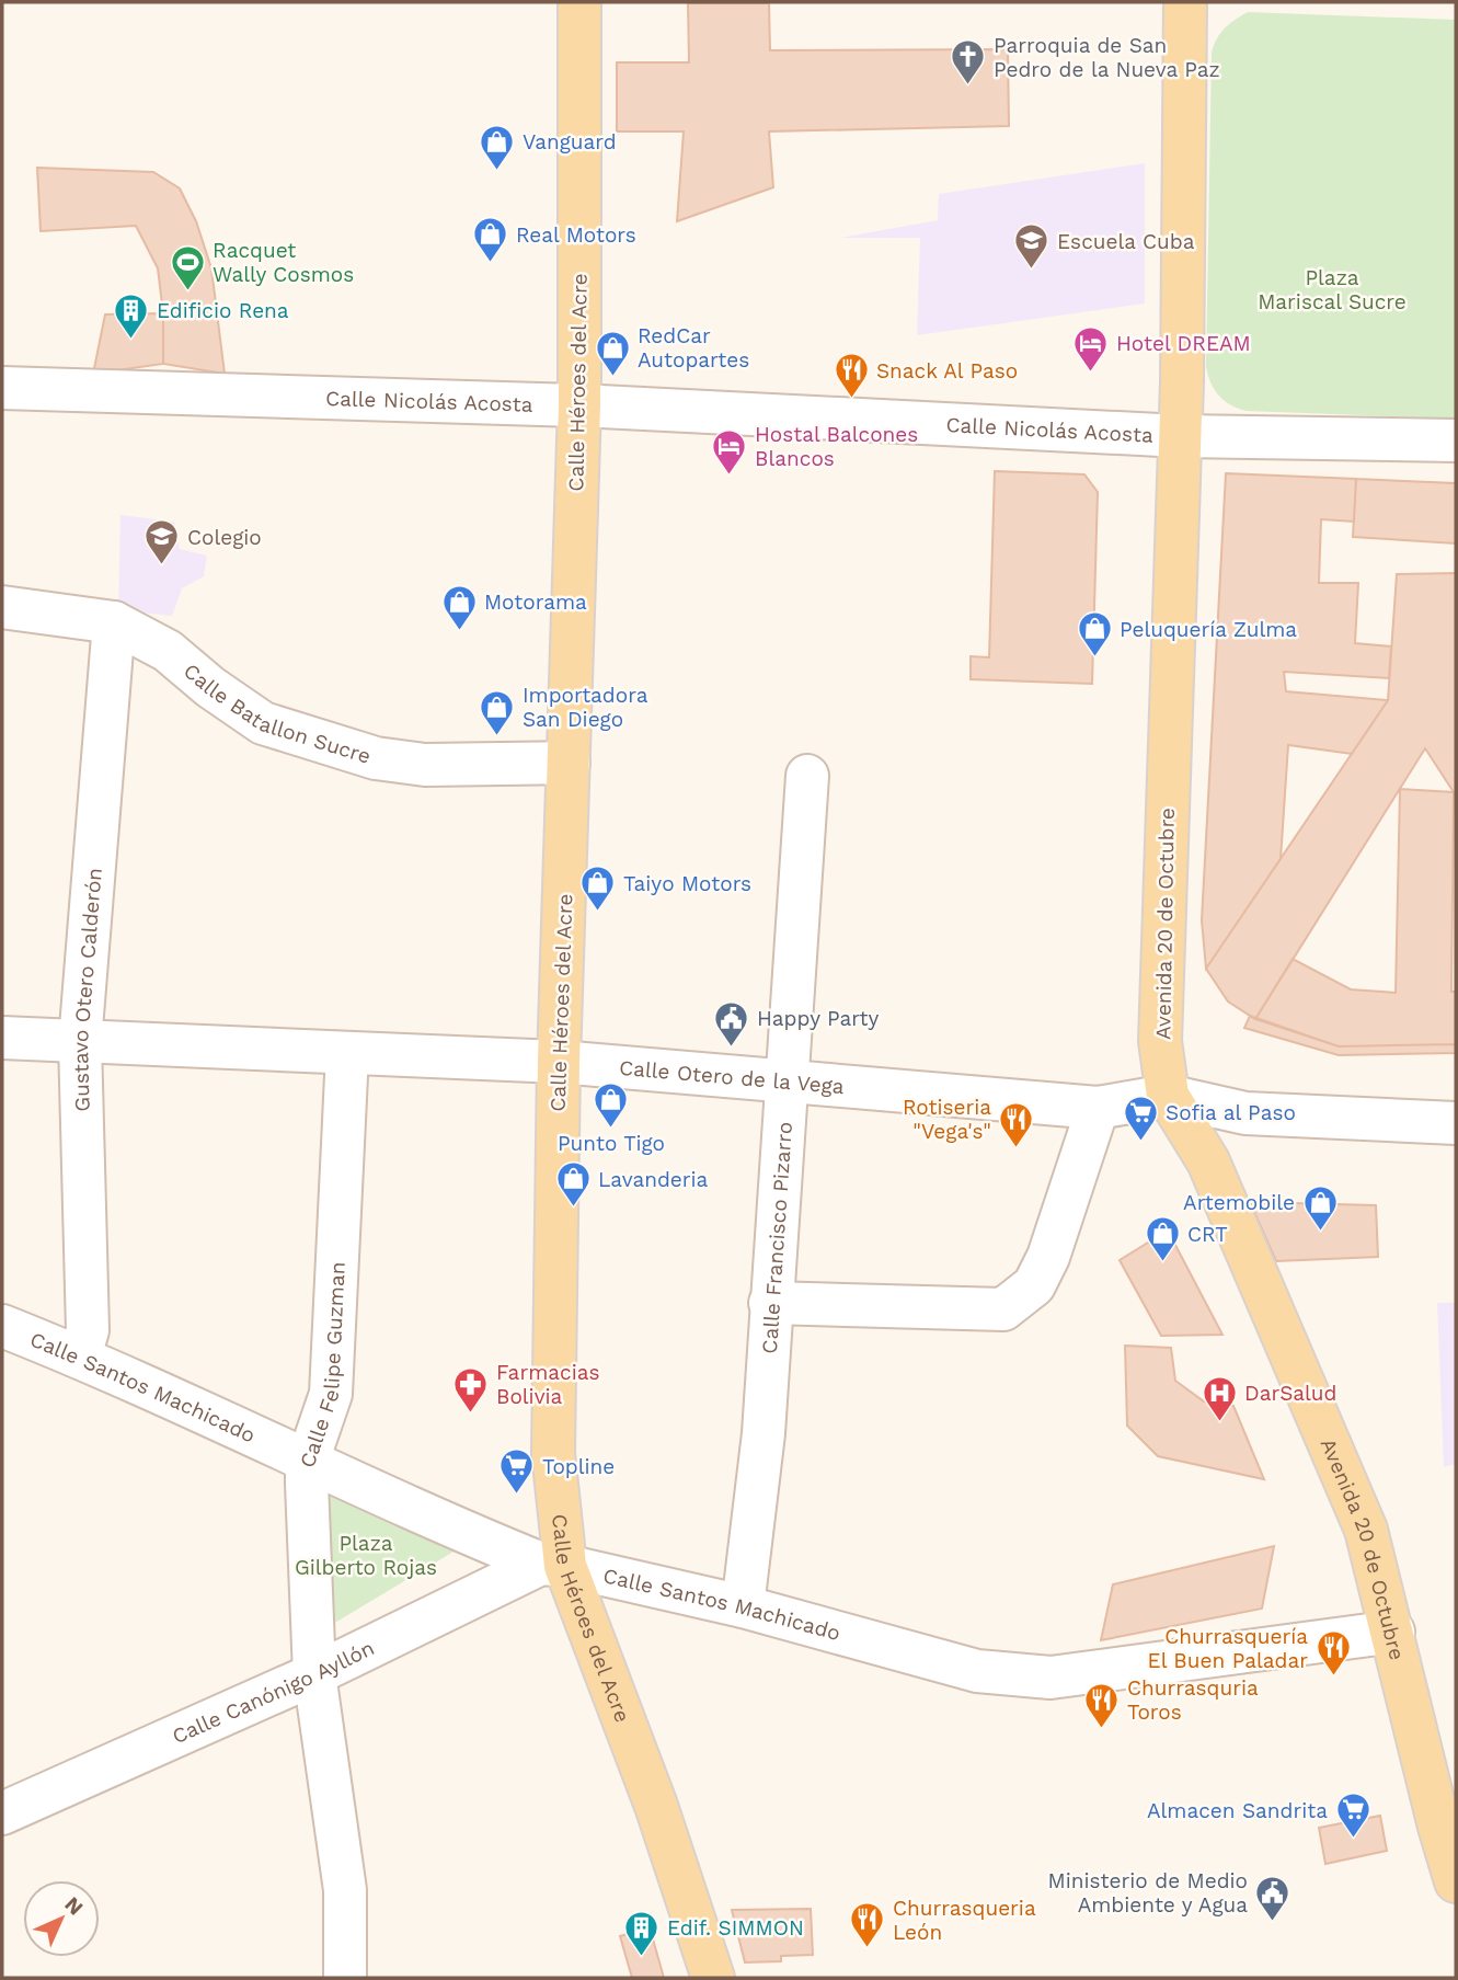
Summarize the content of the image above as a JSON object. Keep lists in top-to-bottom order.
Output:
{
  "streets": {
    "main road": ["Calle Héroes del Acre", "Avenida 20 de Octubre"],
    "street": [
      "Calle Nicolás Acosta",
      "Calle Batallon Sucre",
      "Gustavo Otero Calderón",
      "Calle Otero de la Vega",
      "Calle Francisco Pizarro",
      "Calle Felipe Guzman",
      "Calle Santos Machicado",
      "Calle Canónigo Ayllón"
    ]
  },
  "crossings": [
    ["Calle Héroes del Acre", "Calle Nicolás Acosta"],
    ["Calle Héroes del Acre", "Calle Batallon Sucre"],
    ["Calle Héroes del Acre", "Calle Otero de la Vega"],
    ["Calle Héroes del Acre", "Calle Santos Machicado"],
    ["Calle Héroes del Acre", "Calle Canónigo Ayllón"],
    ["Calle Nicolás Acosta", "Avenida 20 de Octubre"],
    ["Calle Batallon Sucre", "Gustavo Otero Calderón"],
    ["Avenida 20 de Octubre", "Calle Otero de la Vega"],
    ["Avenida 20 de Octubre", "Calle Santos Machicado"],
    ["Gustavo Otero Calderón", "Calle Otero de la Vega"],
    ["Gustavo Otero Calderón", "Calle Santos Machicado"],
    ["Calle Otero de la Vega", "Calle Francisco Pizarro"],
    ["Calle Otero de la Vega", "Calle Felipe Guzman"],
    ["Calle Francisco Pizarro", "Calle Santos Machicado"],
    ["Calle Felipe Guzman", "Calle Santos Machicado"],
    ["Calle Felipe Guzman", "Calle Canónigo Ayllón"],
    ["Calle Santos Machicado", "Calle Canónigo Ayllón"]
  ],
  "parks": ["Plaza Mariscal Sucre", "Plaza Gilberto Rojas"],
  "places": {
    "church": ["Parroquia de San Pedro de la Nueva Paz"],
    "shop": [
      "Vanguard",
      "Real Motors",
      "RedCar Autopartes",
      "Motorama",
      "Peluquería Zulma",
      "Importadora San Diego",
      "Taiyo Motors",
      "Punto Tigo",
      "Lavanderia",
      "Artemobile",
      "CRT"
    ],
    "school or university": ["Escuela Cuba", "Colegio"],
    "sports": ["Racquet Wally Cosmos"],
    "building": ["Edificio Rena", "Edif. SIMMON"],
    "hotel": ["Hotel DREAM", "Hostal Balcones Blancos"],
    "restaurant": [
      "Snack Al Paso",
      "Rotiseria \"Vega's\"",
      "Churrasquería El Buen Paladar",
      "Churrasquria Toros",
      "Churrasqueria León"
    ],
    "public building": ["Happy Party", "Ministerio de Medio Ambiente y Agua"],
    "supermarket": ["Sofia al Paso", "Topline", "Almacen Sandrita"],
    "pharmacy": ["Farmacias Bolivia"],
    "hospital": ["DarSalud"]
  },
  "north": "top right"
}
